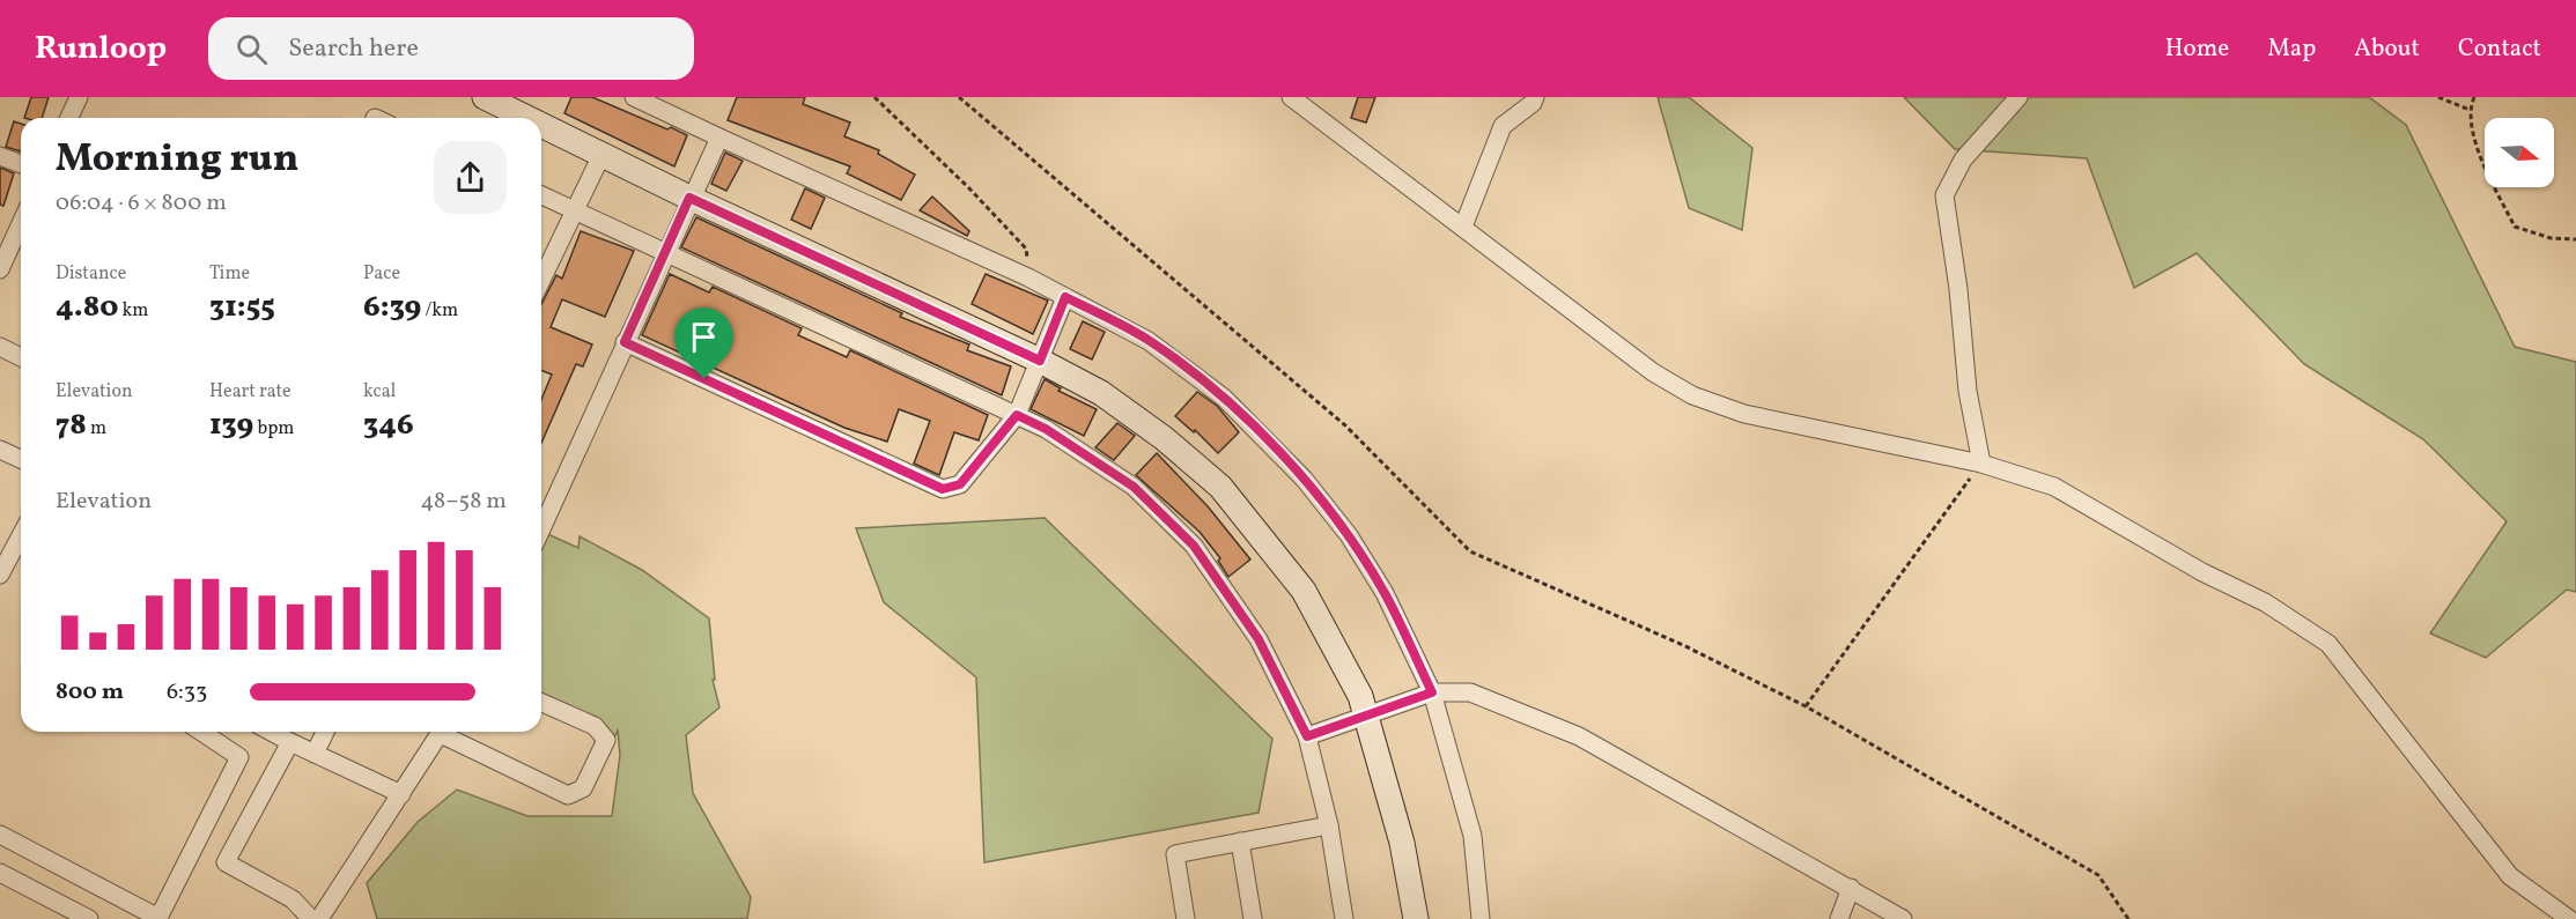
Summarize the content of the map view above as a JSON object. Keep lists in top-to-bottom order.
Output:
{
  "north": "right",
  "page": {
    "header": "Runloop",
    "search": "Search here",
    "nav": [
      "Home",
      "Map",
      "About",
      "Contact"
    ],
    "heading": ["Morning run", "06:04 · 6 × 800 m"],
    "stats": [
      ["Distance", "4.80 km"],
      ["Time", "31:55"],
      ["Pace", "6:39 /km"],
      ["Elevation", "78 m"],
      ["Heart rate", "139 bpm"],
      ["kcal", "346"]
    ],
    "chart": ["Elevation", "48–58 m"],
    "list": [
      {
        "name": "800 m",
        "note": "6:33"
      }
    ]
  }
}
